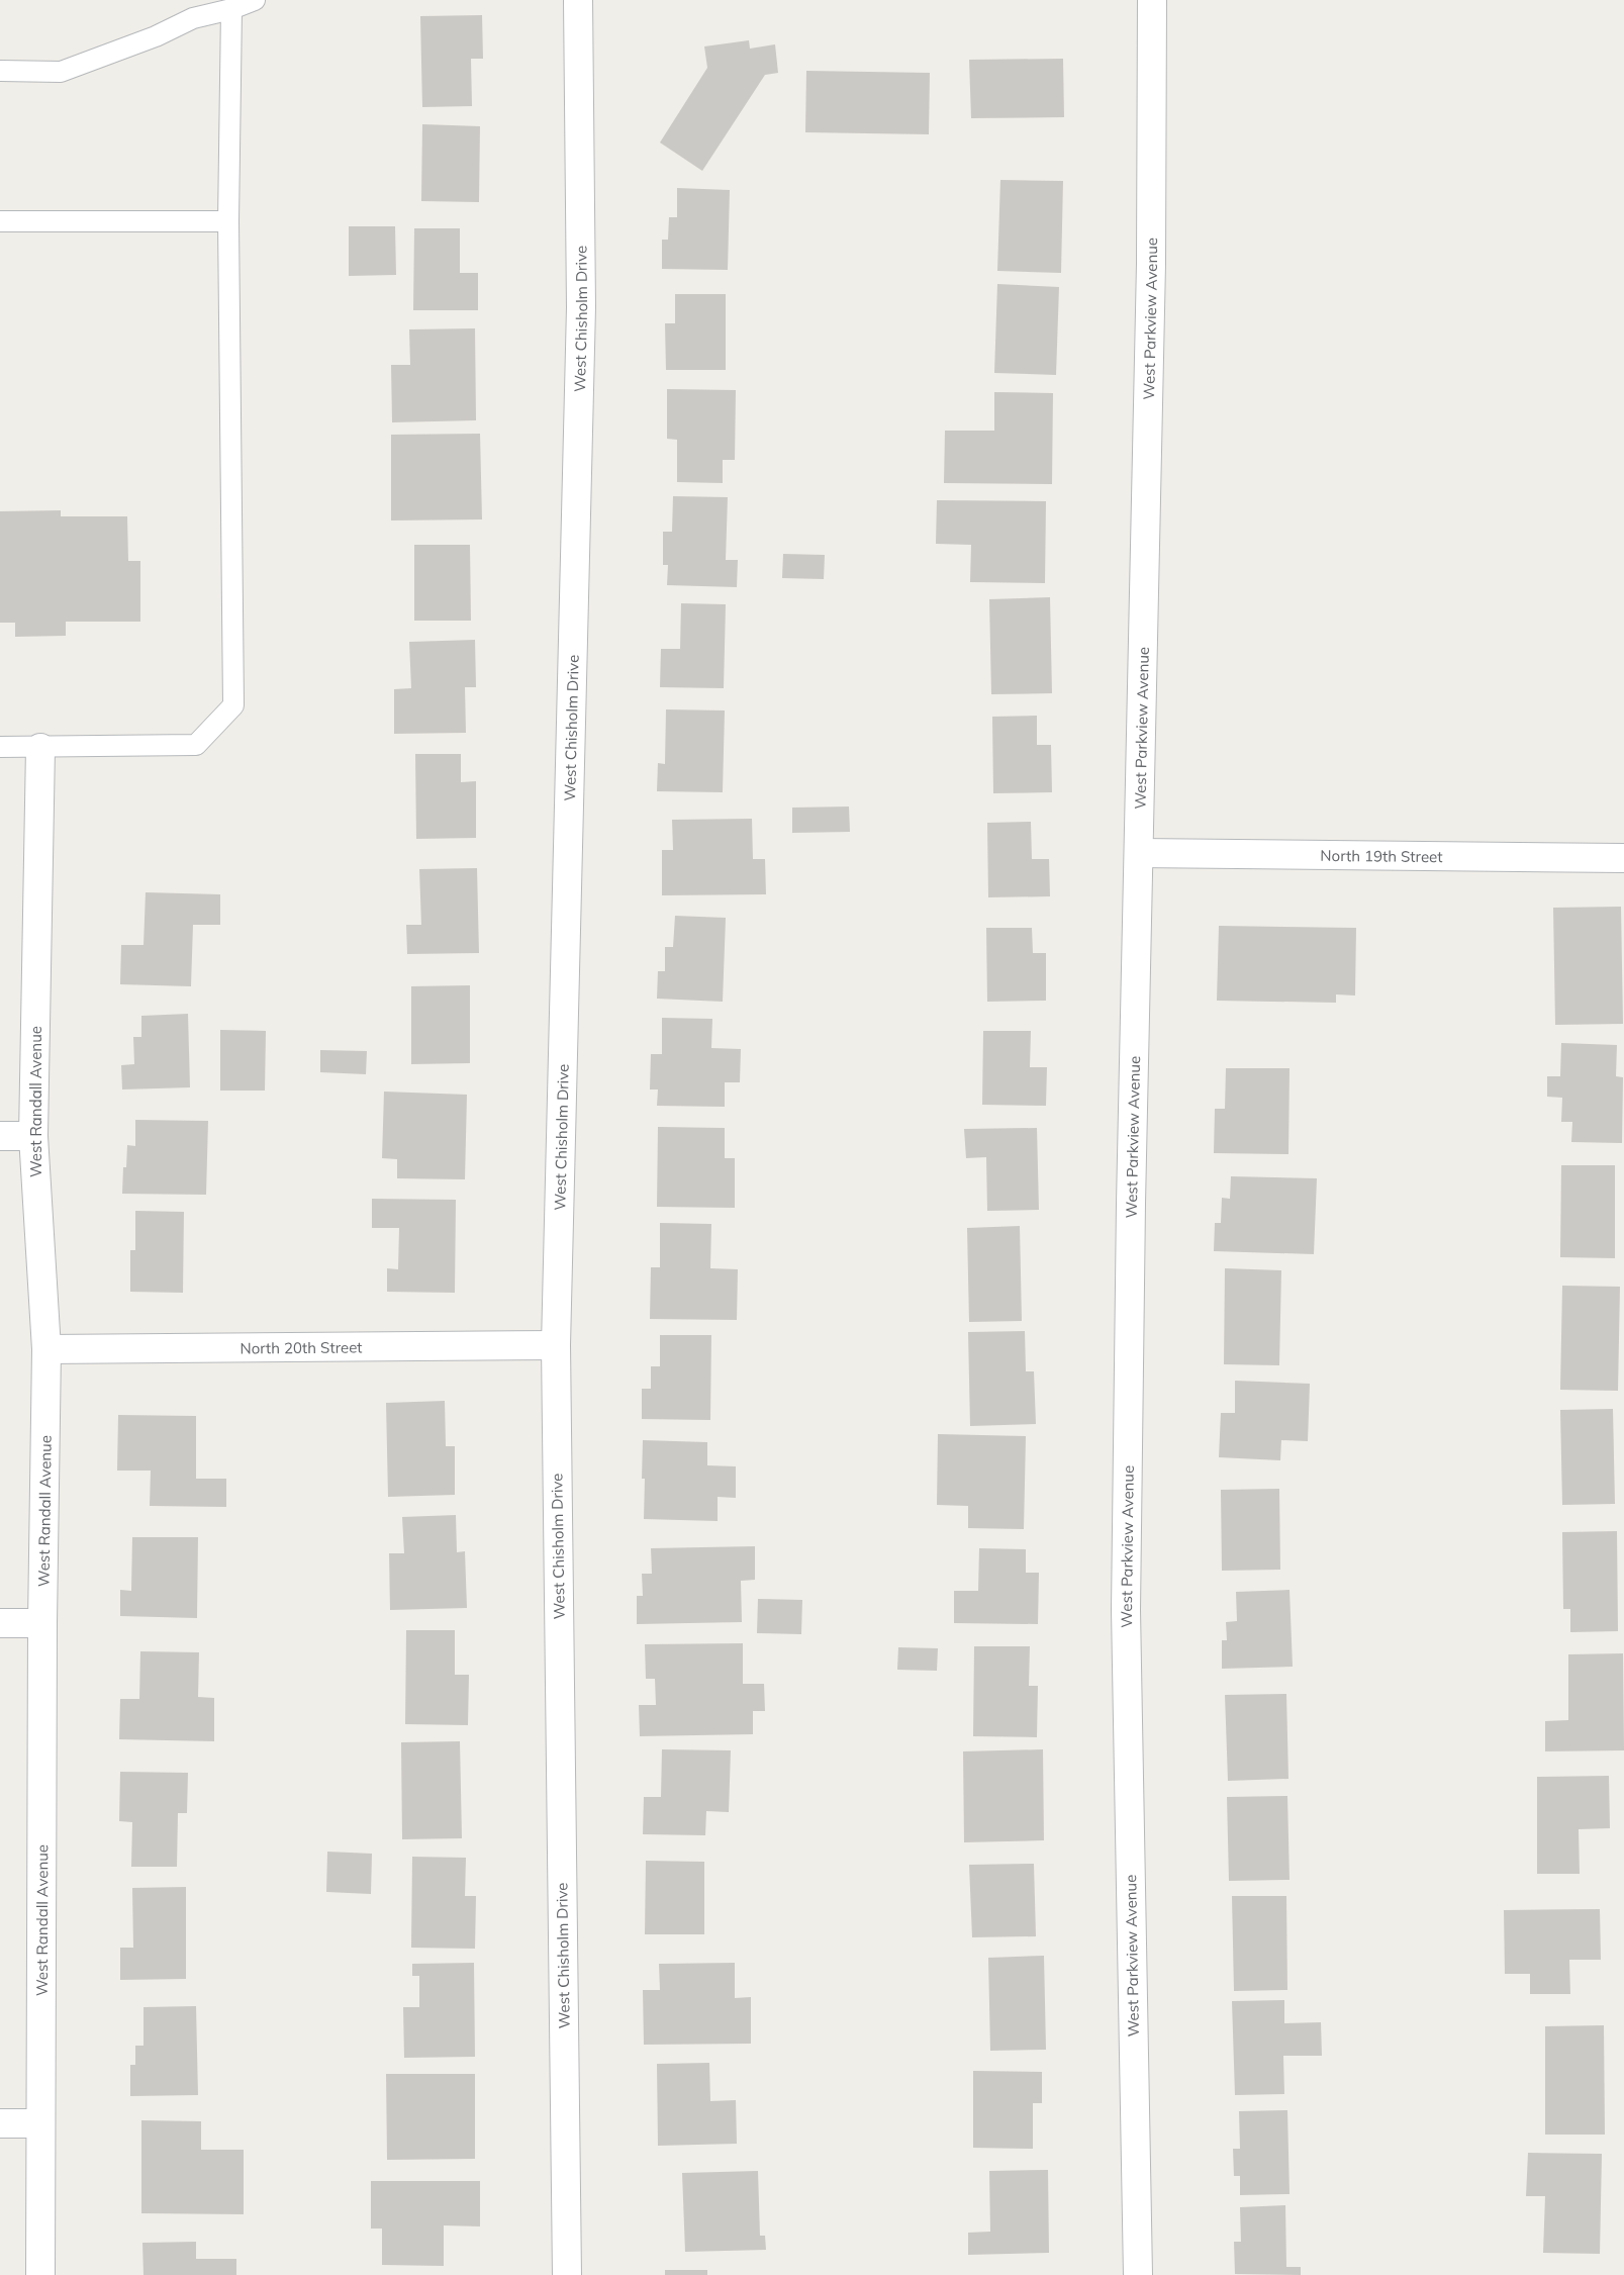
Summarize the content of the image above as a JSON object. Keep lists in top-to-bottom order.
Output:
{
  "streets": {
    "street": [
      "West Chisholm Drive",
      "West Parkview Avenue",
      "North 19th Street",
      "West Randall Avenue",
      "North 20th Street"
    ]
  },
  "crossings": [
    ["West Chisholm Drive", "North 20th Street"],
    ["West Parkview Avenue", "North 19th Street"],
    ["West Randall Avenue", "North 20th Street"]
  ]
}
